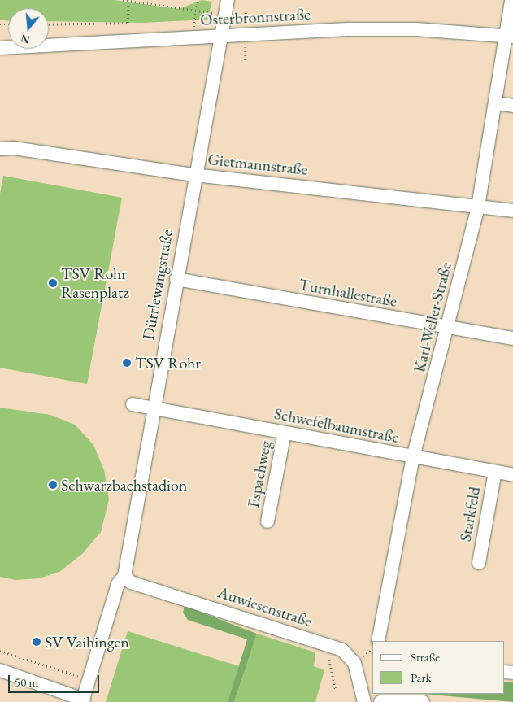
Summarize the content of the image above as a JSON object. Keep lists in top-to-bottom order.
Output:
{
  "streets": {
    "street": [
      "Osterbronnstraße",
      "Gietmannstraße",
      "Dürrlewangstraße",
      "Turnhallestraße",
      "Karl-Weller-Straße",
      "Schwefelbaumstraße",
      "Espachweg",
      "Starkfeld",
      "Auwiesenstraße"
    ]
  },
  "crossings": [
    ["Osterbronnstraße", "Dürrlewangstraße"],
    ["Osterbronnstraße", "Karl-Weller-Straße"],
    ["Gietmannstraße", "Dürrlewangstraße"],
    ["Gietmannstraße", "Karl-Weller-Straße"],
    ["Dürrlewangstraße", "Turnhallestraße"],
    ["Dürrlewangstraße", "Schwefelbaumstraße"],
    ["Dürrlewangstraße", "Auwiesenstraße"],
    ["Turnhallestraße", "Karl-Weller-Straße"],
    ["Karl-Weller-Straße", "Schwefelbaumstraße"],
    ["Schwefelbaumstraße", "Espachweg"],
    ["Schwefelbaumstraße", "Starkfeld"]
  ],
  "places": [
    "TSV Rohr Rasenplatz",
    "TSV Rohr",
    "Schwarzbachstadion",
    "SV Vaihingen"
  ],
  "legend": ["Straße", "Park"],
  "scale_bar": "50 m",
  "north": "bottom"
}
